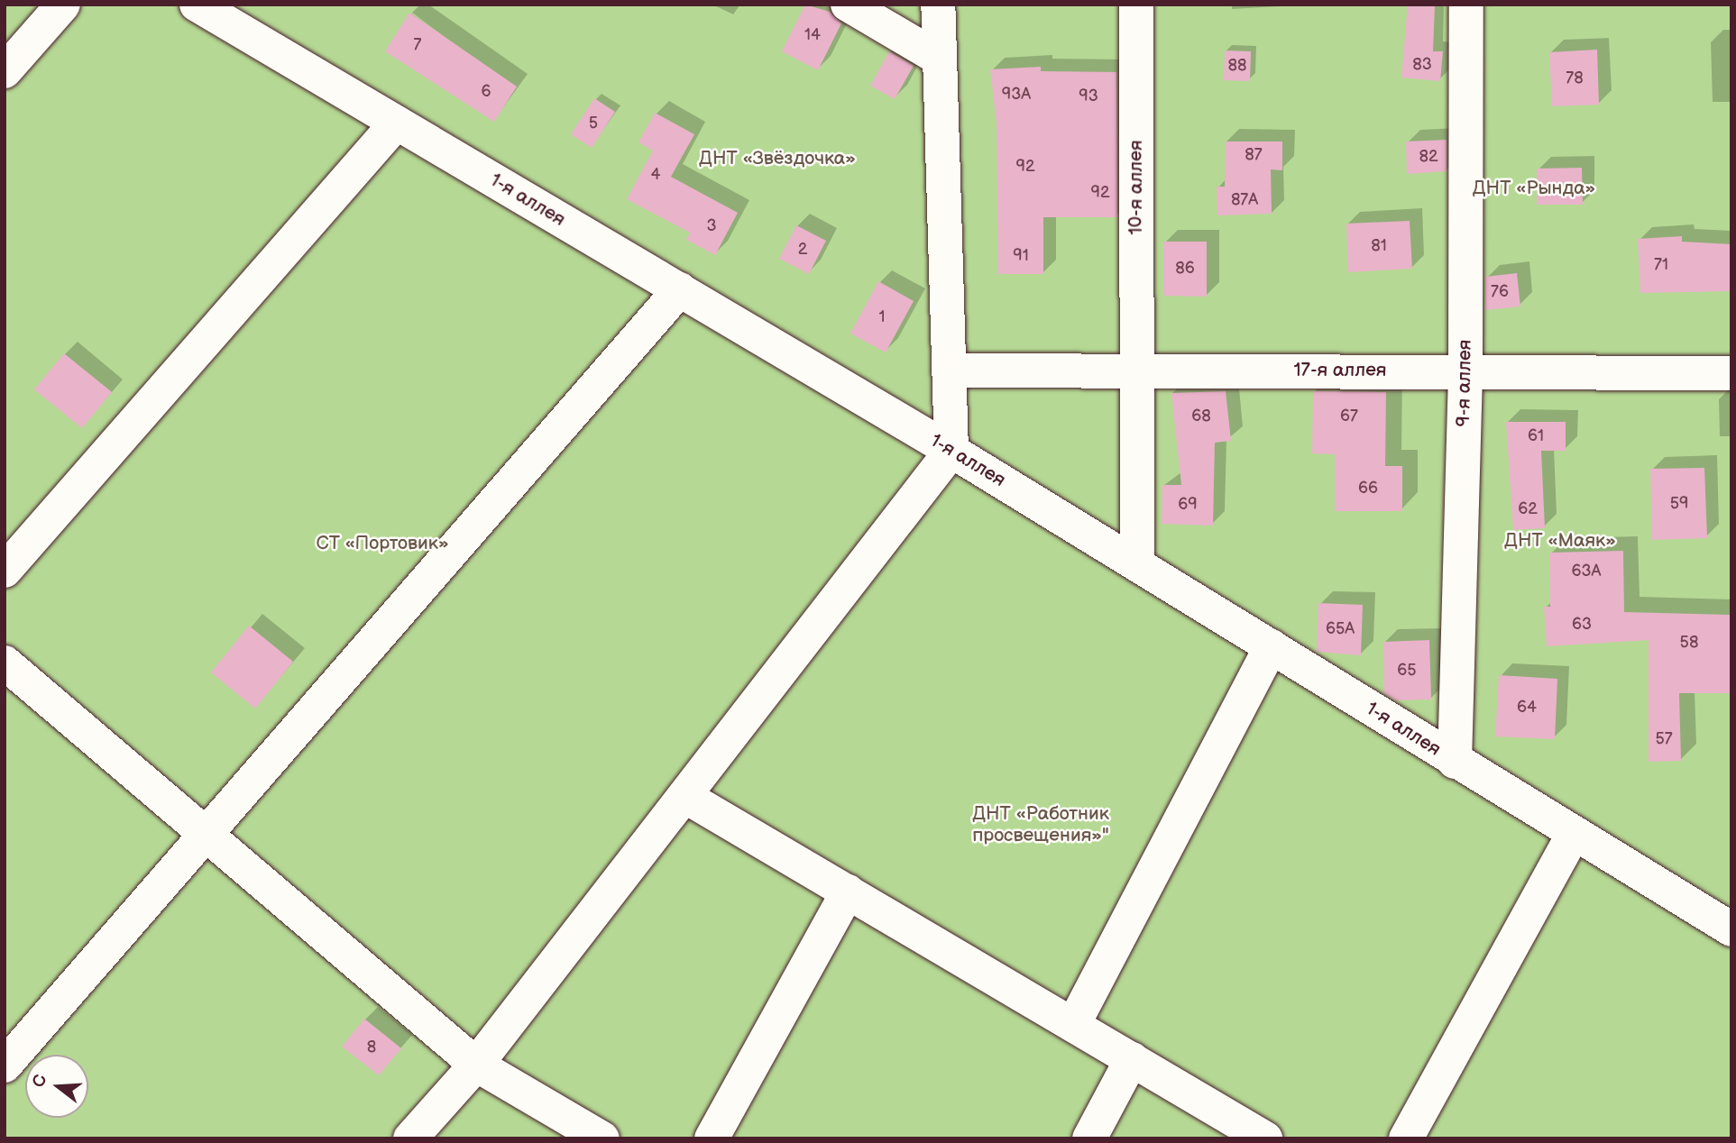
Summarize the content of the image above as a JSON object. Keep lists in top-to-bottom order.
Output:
{
  "streets": {
    "street": [
      "10-я аллея",
      "1-я аллея",
      "17-я аллея",
      "9-я аллея"
    ]
  },
  "crossings": [
    ["10-я аллея", "1-я аллея"],
    ["10-я аллея", "17-я аллея"],
    ["1-я аллея", "9-я аллея"],
    ["17-я аллея", "9-я аллея"]
  ],
  "parks": [
    "ДНТ «Звёздочка»",
    "ДНТ «Рында»",
    "ДНТ «Маяк»",
    "СТ «Портовик»",
    "ДНТ «Работник просвещения»\""
  ],
  "house_numbers": [
    "14",
    "7",
    "83",
    "88",
    "78",
    "6",
    "93А",
    "93",
    "5",
    "87",
    "82",
    "92",
    "4",
    "92",
    "87А",
    "3",
    "81",
    "2",
    "91",
    "71",
    "86",
    "76",
    "1",
    "68",
    "67",
    "61",
    "66",
    "59",
    "69",
    "62",
    "63А",
    "63",
    "65А",
    "58",
    "65",
    "64",
    "57",
    "8"
  ],
  "north": "left"
}
